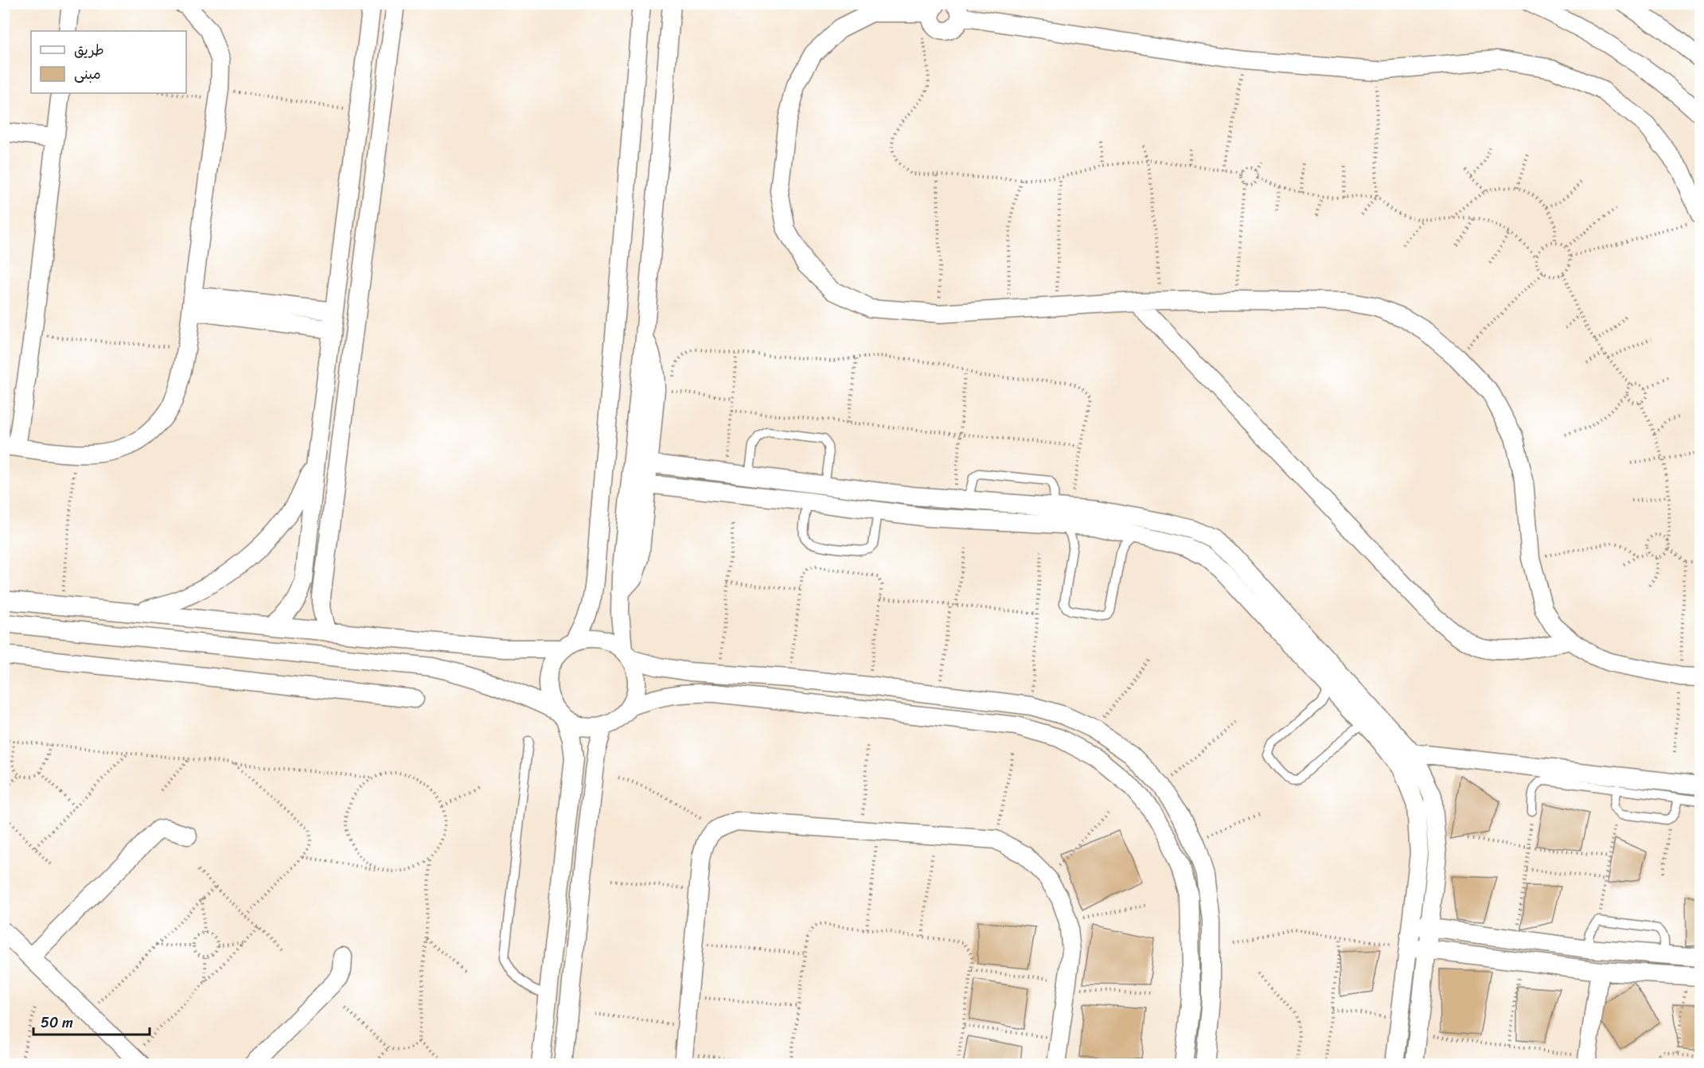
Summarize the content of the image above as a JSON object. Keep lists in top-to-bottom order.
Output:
{
  "legend": ["طريق", "مبنى"],
  "scale_bar": "50 m"
}
